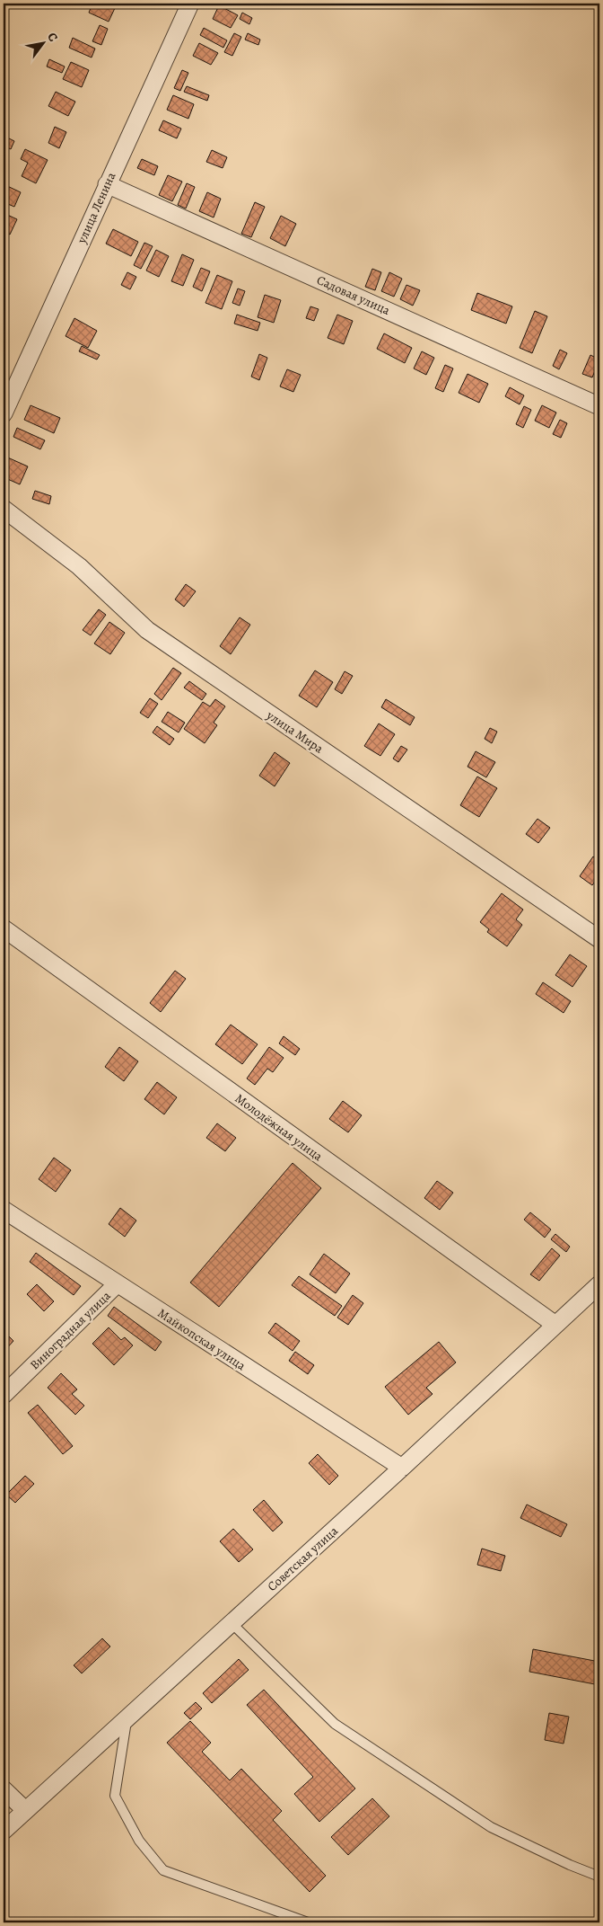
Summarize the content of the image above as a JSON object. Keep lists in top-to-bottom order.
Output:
{
  "streets": {
    "street": [
      "улица Ленина",
      "Садовая улица",
      "улица Мира",
      "Молодёжная улица",
      "Виноградная улица",
      "Майкопская улица",
      "Советская улица"
    ]
  },
  "crossings": [
    ["улица Ленина", "Садовая улица"],
    ["Молодёжная улица", "Советская улица"],
    ["Виноградная улица", "Майкопская улица"],
    ["Майкопская улица", "Советская улица"]
  ],
  "north": "top right"
}
